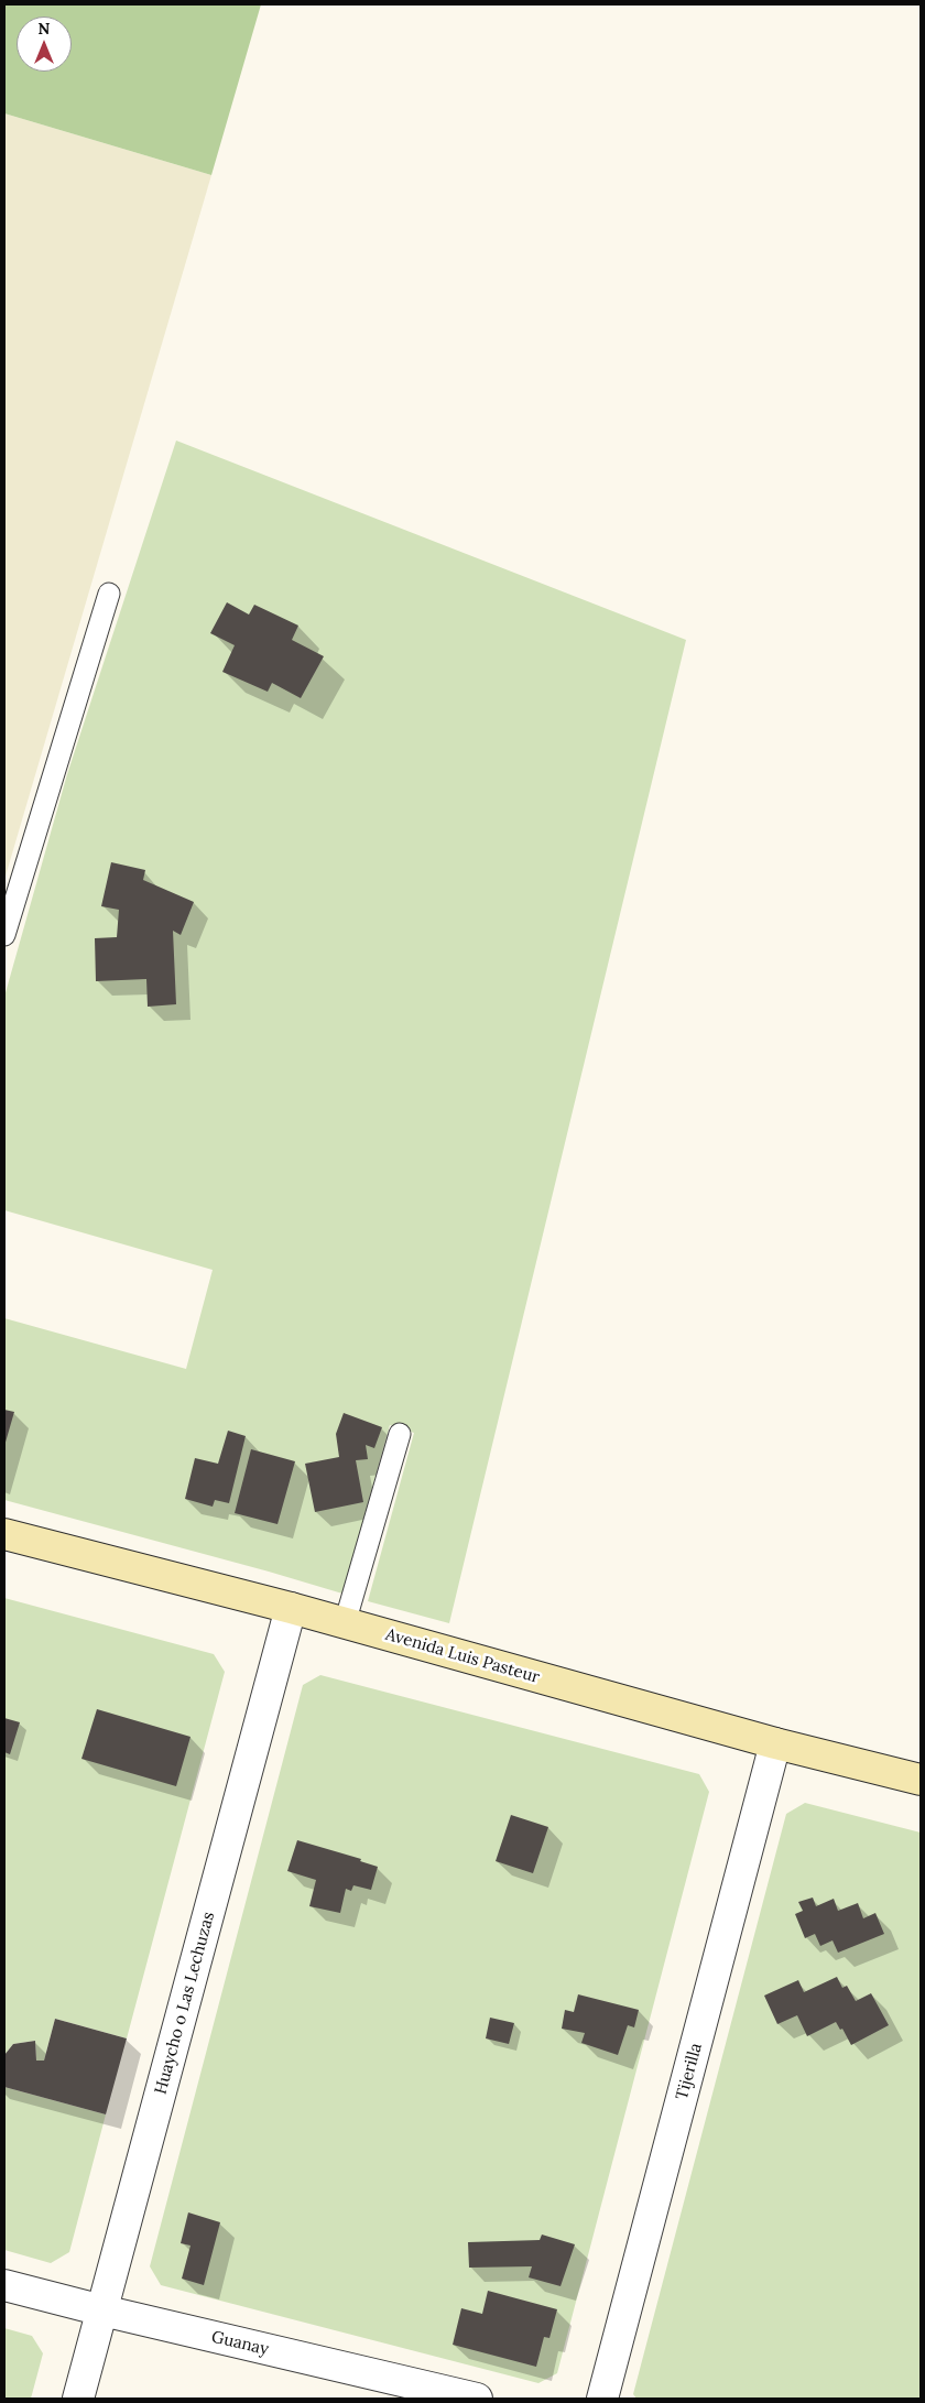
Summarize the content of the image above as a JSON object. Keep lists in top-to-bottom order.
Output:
{
  "streets": {
    "street": [
      "Avenida Luis Pasteur",
      "Huaycho o Las Lechuzas",
      "Tijerilla",
      "Guanay"
    ]
  },
  "crossings": [
    ["Avenida Luis Pasteur", "Huaycho o Las Lechuzas"],
    ["Avenida Luis Pasteur", "Tijerilla"],
    ["Huaycho o Las Lechuzas", "Guanay"]
  ],
  "north": "top"
}
